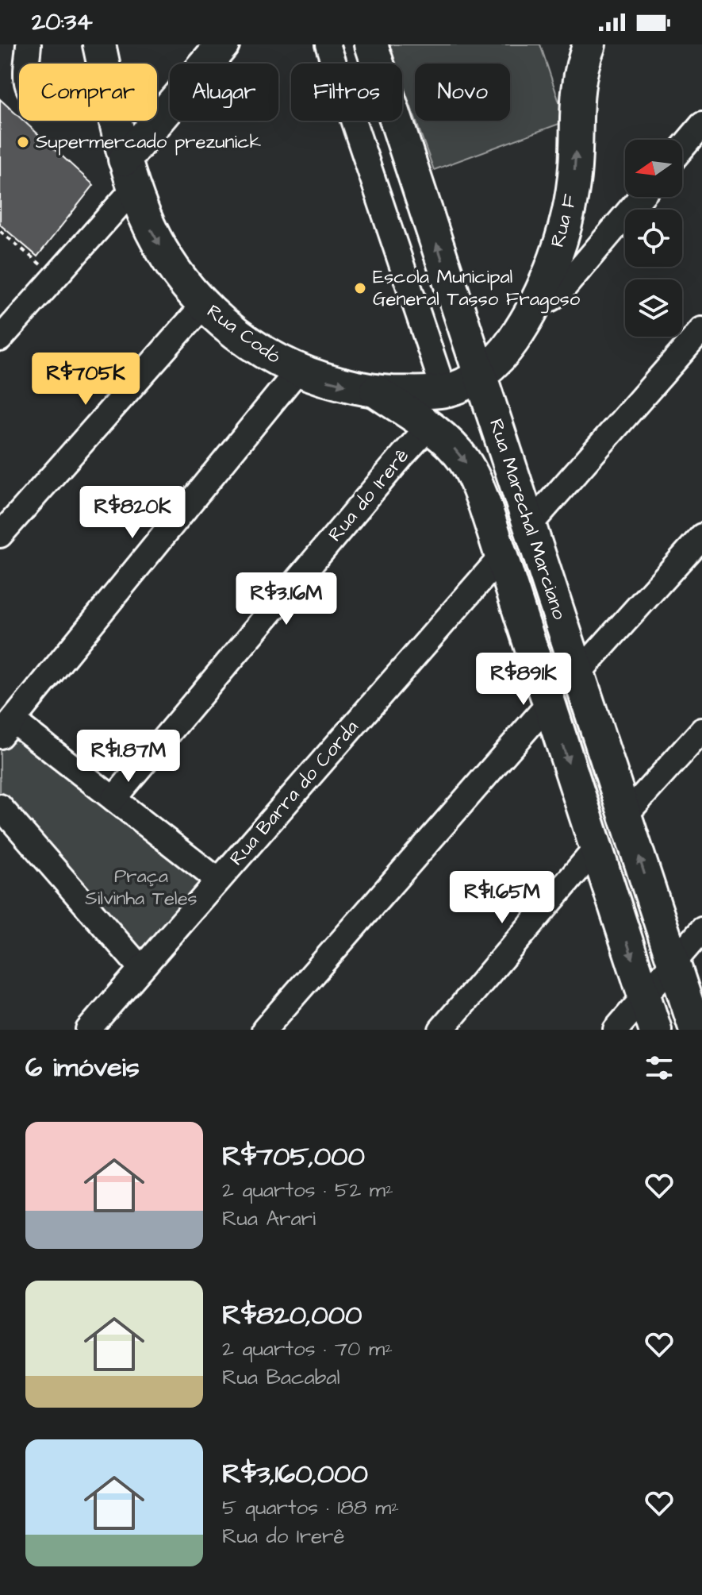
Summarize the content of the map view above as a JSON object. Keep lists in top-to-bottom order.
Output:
{
  "streets": {
    "main road": ["Rua F", "Rua Codó", "Rua Marechal Marciano"],
    "street": ["Rua do Irerê", "Rua Barra do Corda"]
  },
  "crossings": [
    ["Rua F", "Rua Codó"],
    ["Rua F", "Rua Marechal Marciano"],
    ["Rua Codó", "Rua Marechal Marciano"],
    ["Rua do Irerê", "Rua Marechal Marciano"],
    ["Rua Marechal Marciano", "Rua Barra do Corda"]
  ],
  "one_way": ["Rua F", "Rua Codó"],
  "parks": ["Praça Silvinha Teles"],
  "places": ["Supermercado prezunick", "Escola Municipal General Tasso Fragoso"],
  "north": "left",
  "page": {
    "status": "20:34",
    "chip": [
      "Comprar",
      "Alugar",
      "Filtros",
      "Novo"
    ],
    "price": [
      "R$705K",
      "R$820K",
      "R$3.16M",
      "R$891K",
      "R$1.87M",
      "R$1.65M"
    ],
    "heading": "6 imóveis",
    "list": [
      {
        "name": "R$705,000",
        "note": "2 quartos · 52 m² · Rua Arari"
      },
      {
        "name": "R$820,000",
        "note": "2 quartos · 70 m² · Rua Bacabal"
      },
      {
        "name": "R$3,160,000",
        "note": "5 quartos · 188 m² · Rua do Irerê"
      }
    ]
  }
}
